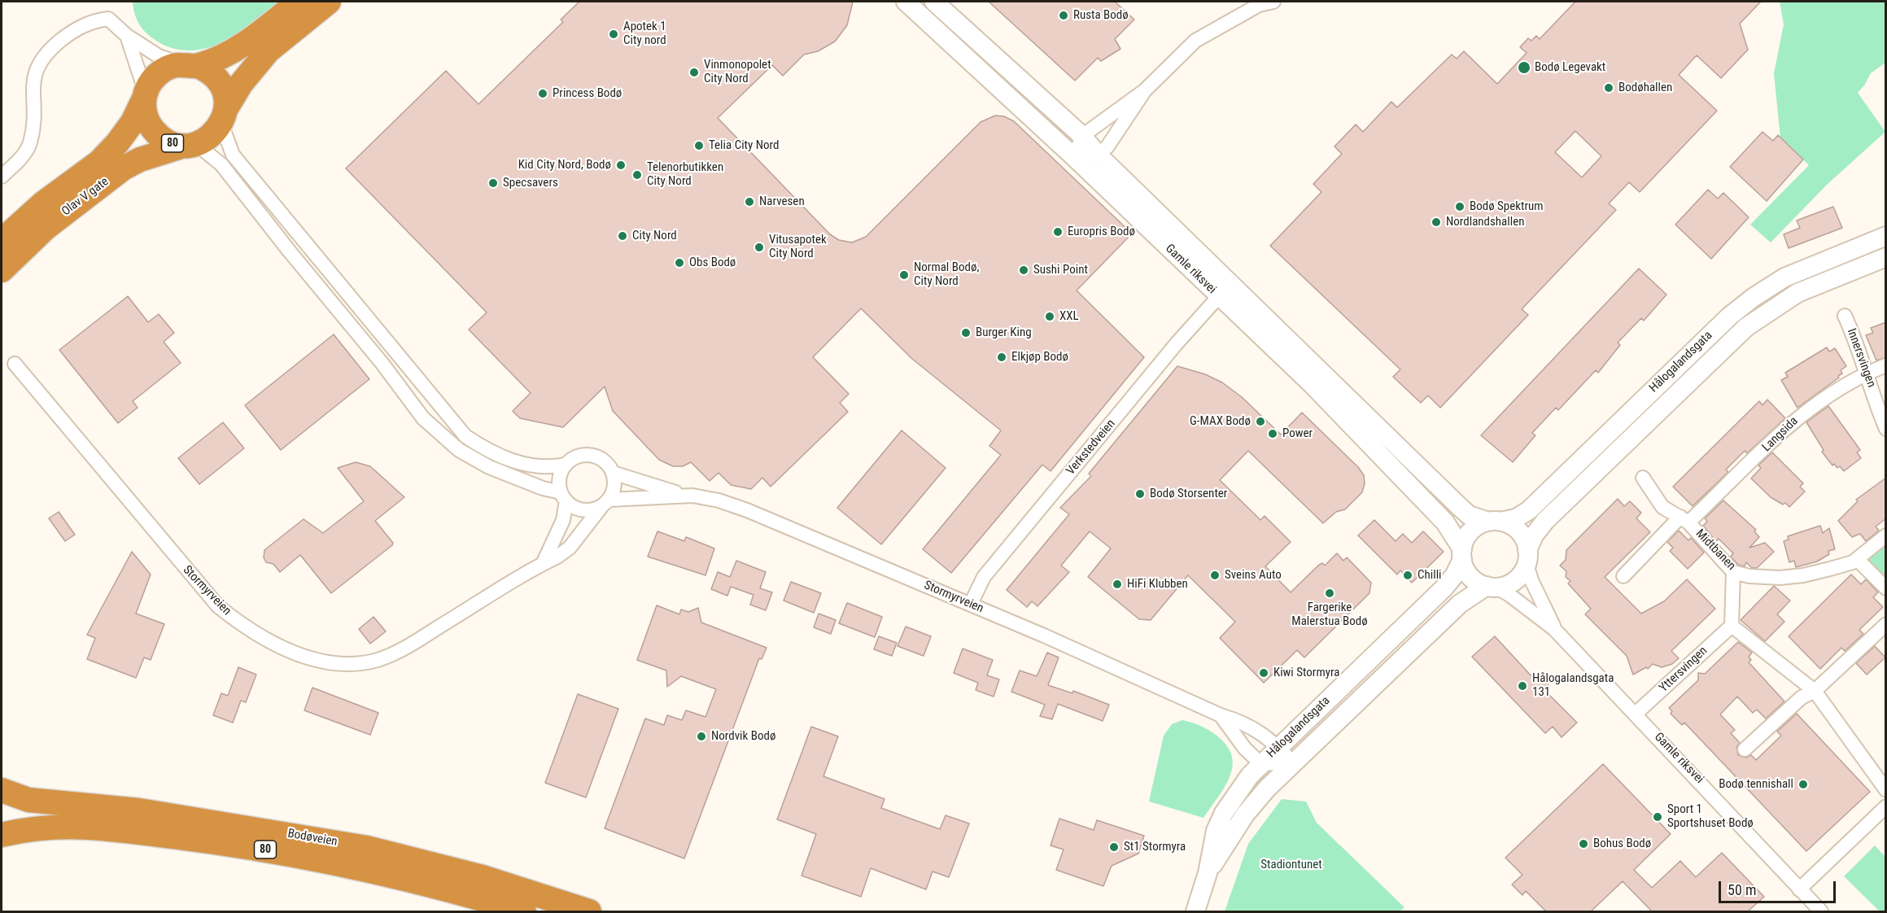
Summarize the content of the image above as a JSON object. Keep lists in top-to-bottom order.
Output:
{
  "streets": {
    "highway": ["80", "Olav V gate", "Bodøveien"],
    "street": [
      "Gamle riksvei",
      "Innersvingen",
      "Hålogalandsgata",
      "Langsida",
      "Verkstedveien",
      "Midtbanen",
      "Stormyrveien",
      "Yttersvingen"
    ]
  },
  "crossings": [
    ["80", "Olav V gate"],
    ["Gamle riksvei", "Hålogalandsgata"],
    ["Gamle riksvei", "Verkstedveien"],
    ["Gamle riksvei", "Yttersvingen"],
    ["Innersvingen", "Langsida"],
    ["Hålogalandsgata", "Stormyrveien"],
    ["Langsida", "Midtbanen"],
    ["Verkstedveien", "Stormyrveien"]
  ],
  "parks": ["Stadiontunet"],
  "places": [
    "Rusta Bodø",
    "Apotek 1 City nord",
    "Bodø Legevakt",
    "Vinmonopolet City Nord",
    "Bodøhallen",
    "Princess Bodø",
    "Telia City Nord",
    "Kid City Nord, Bodø",
    "Telenorbutikken City Nord",
    "Specsavers",
    "Narvesen",
    "Bodø Spektrum",
    "Nordlandshallen",
    "Europris Bodø",
    "City Nord",
    "Vitusapotek City Nord",
    "Obs Bodø",
    "Sushi Point",
    "Normal Bodø, City Nord",
    "XXL",
    "Burger King",
    "Elkjøp Bodø",
    "G-MAX Bodø",
    "Power",
    "Bodø Storsenter",
    "Sveins Auto",
    "Chilli",
    "HiFi Klubben",
    "Fargerike Malerstua Bodø",
    "Kiwi Stormyra",
    "Hålogalandsgata 131",
    "Nordvik Bodø",
    "Bodø tennishall",
    "Sport 1 Sportshuset Bodø",
    "Bohus Bodø",
    "St1 Stormyra"
  ],
  "scale_bar": "50 m"
}
